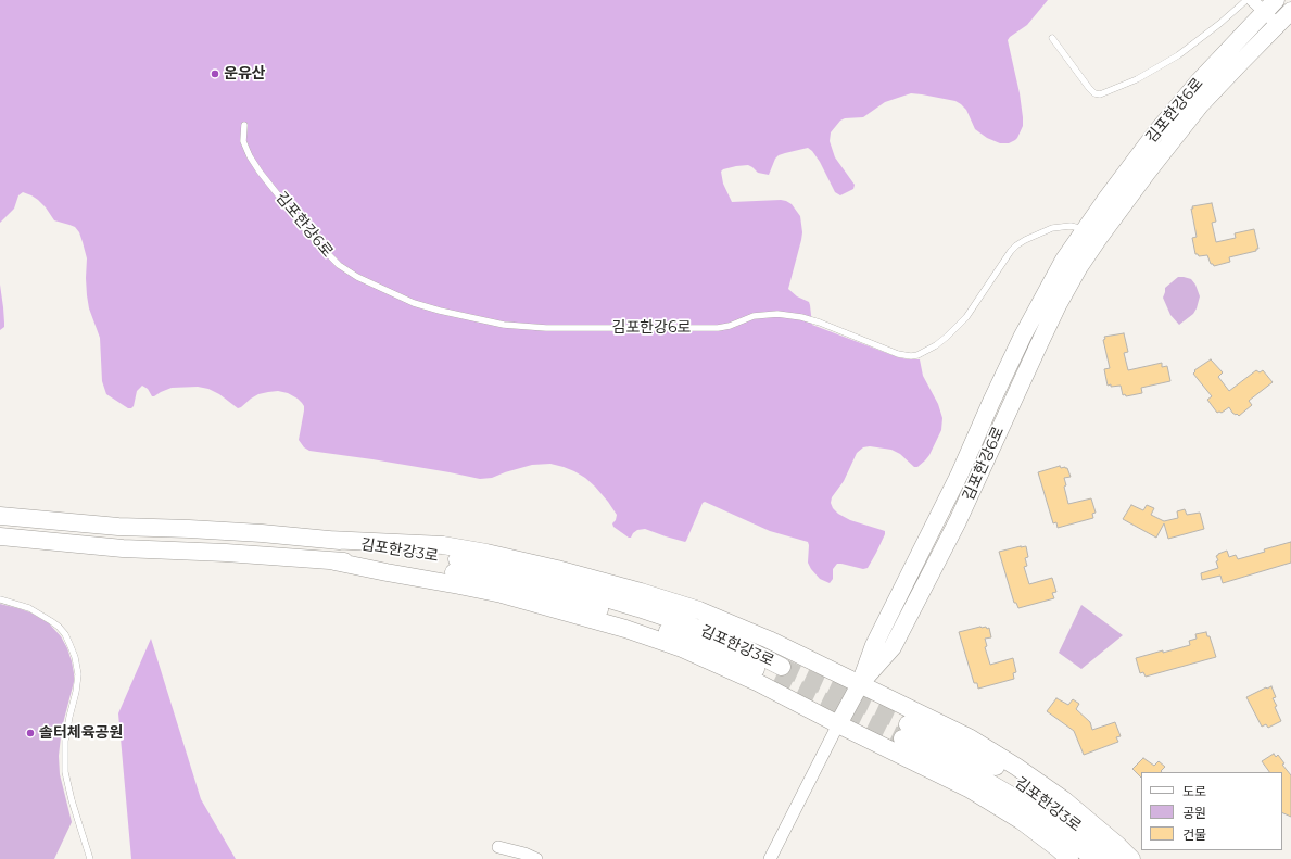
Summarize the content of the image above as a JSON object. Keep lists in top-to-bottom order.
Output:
{
  "streets": {
    "street": ["김포한강6로", "김포한강3로"]
  },
  "places": ["운유산", "솔터체육공원"],
  "legend": ["도로", "공원", "건물"]
}
